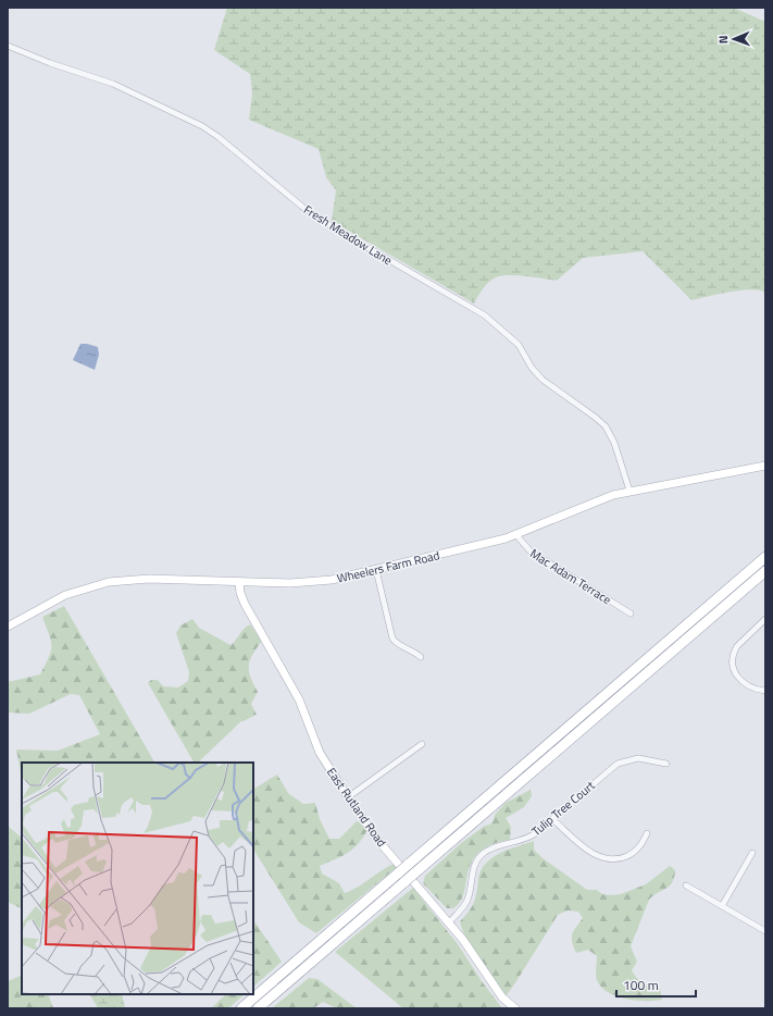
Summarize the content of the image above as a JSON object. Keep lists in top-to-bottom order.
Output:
{
  "streets": {
    "main road": ["Wheelers Farm Road", "East Rutland Road"],
    "street": ["Fresh Meadow Lane", "Mac Adam Terrace", "Tulip Tree Court"]
  },
  "crossings": [
    ["Fresh Meadow Lane", "Wheelers Farm Road"],
    ["Wheelers Farm Road", "Mac Adam Terrace"],
    ["Wheelers Farm Road", "East Rutland Road"],
    ["East Rutland Road", "Tulip Tree Court"]
  ],
  "scale_bar": "100 m",
  "north": "left"
}
